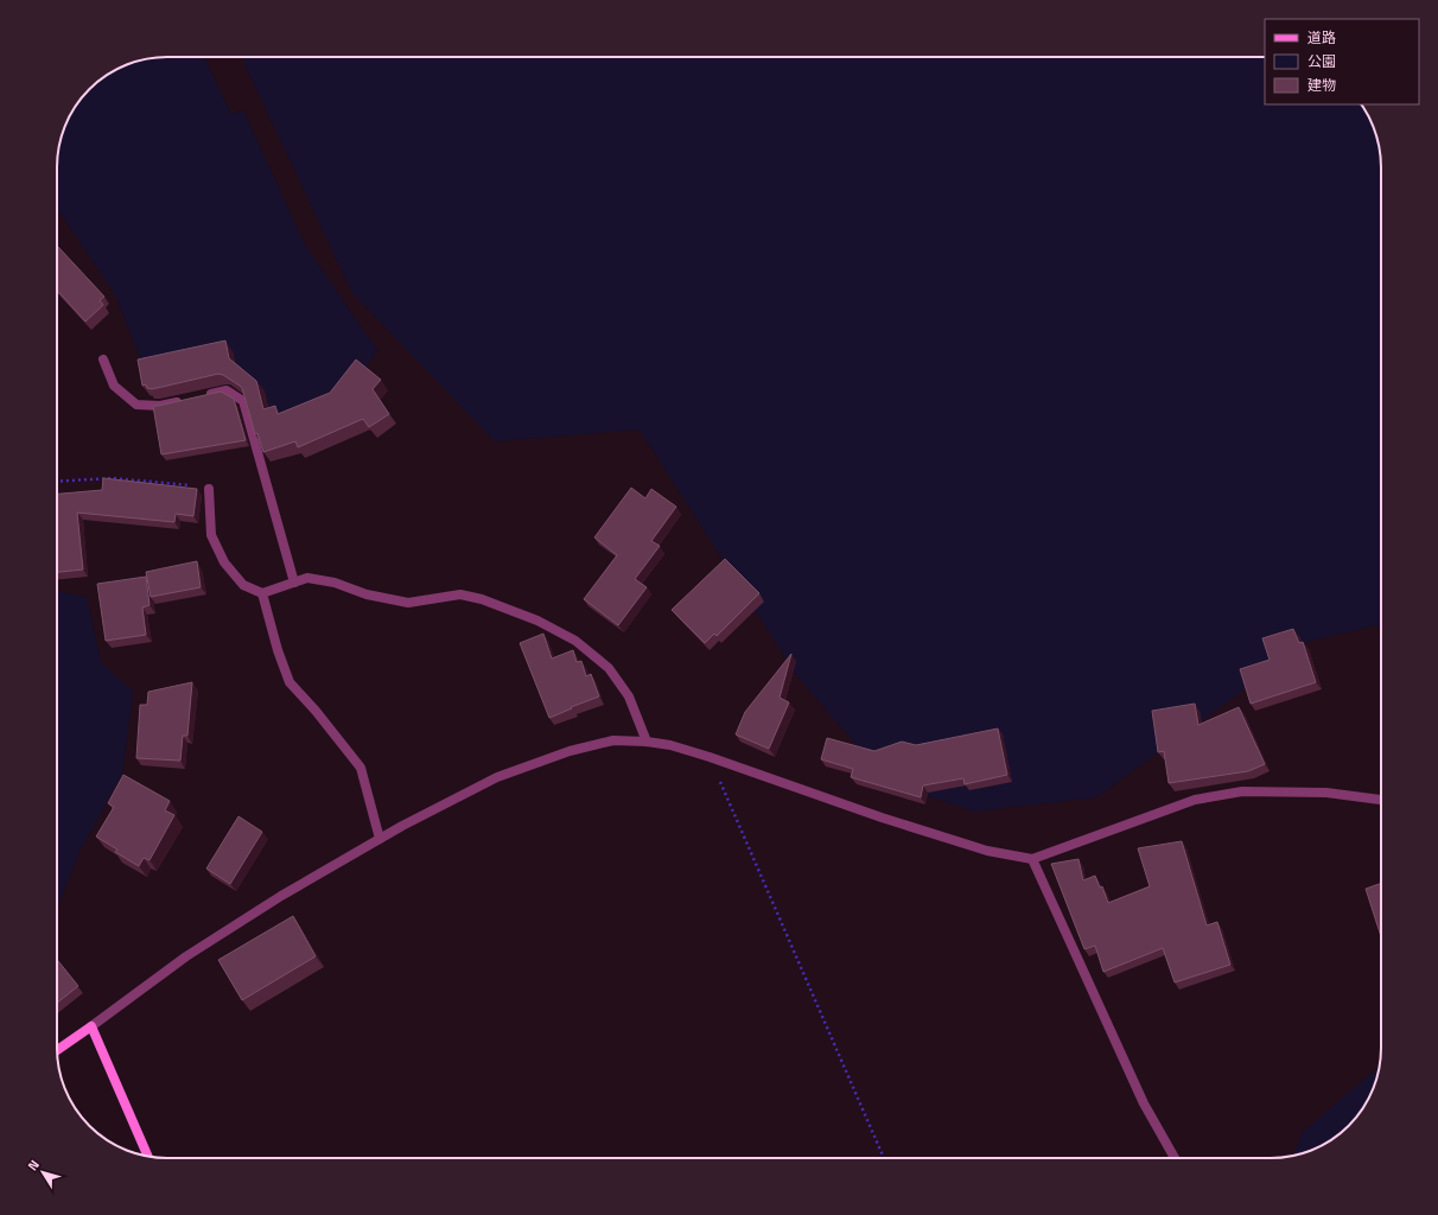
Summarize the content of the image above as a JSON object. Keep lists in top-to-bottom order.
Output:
{
  "legend": ["道路", "公園", "建物"],
  "north": "top left"
}
